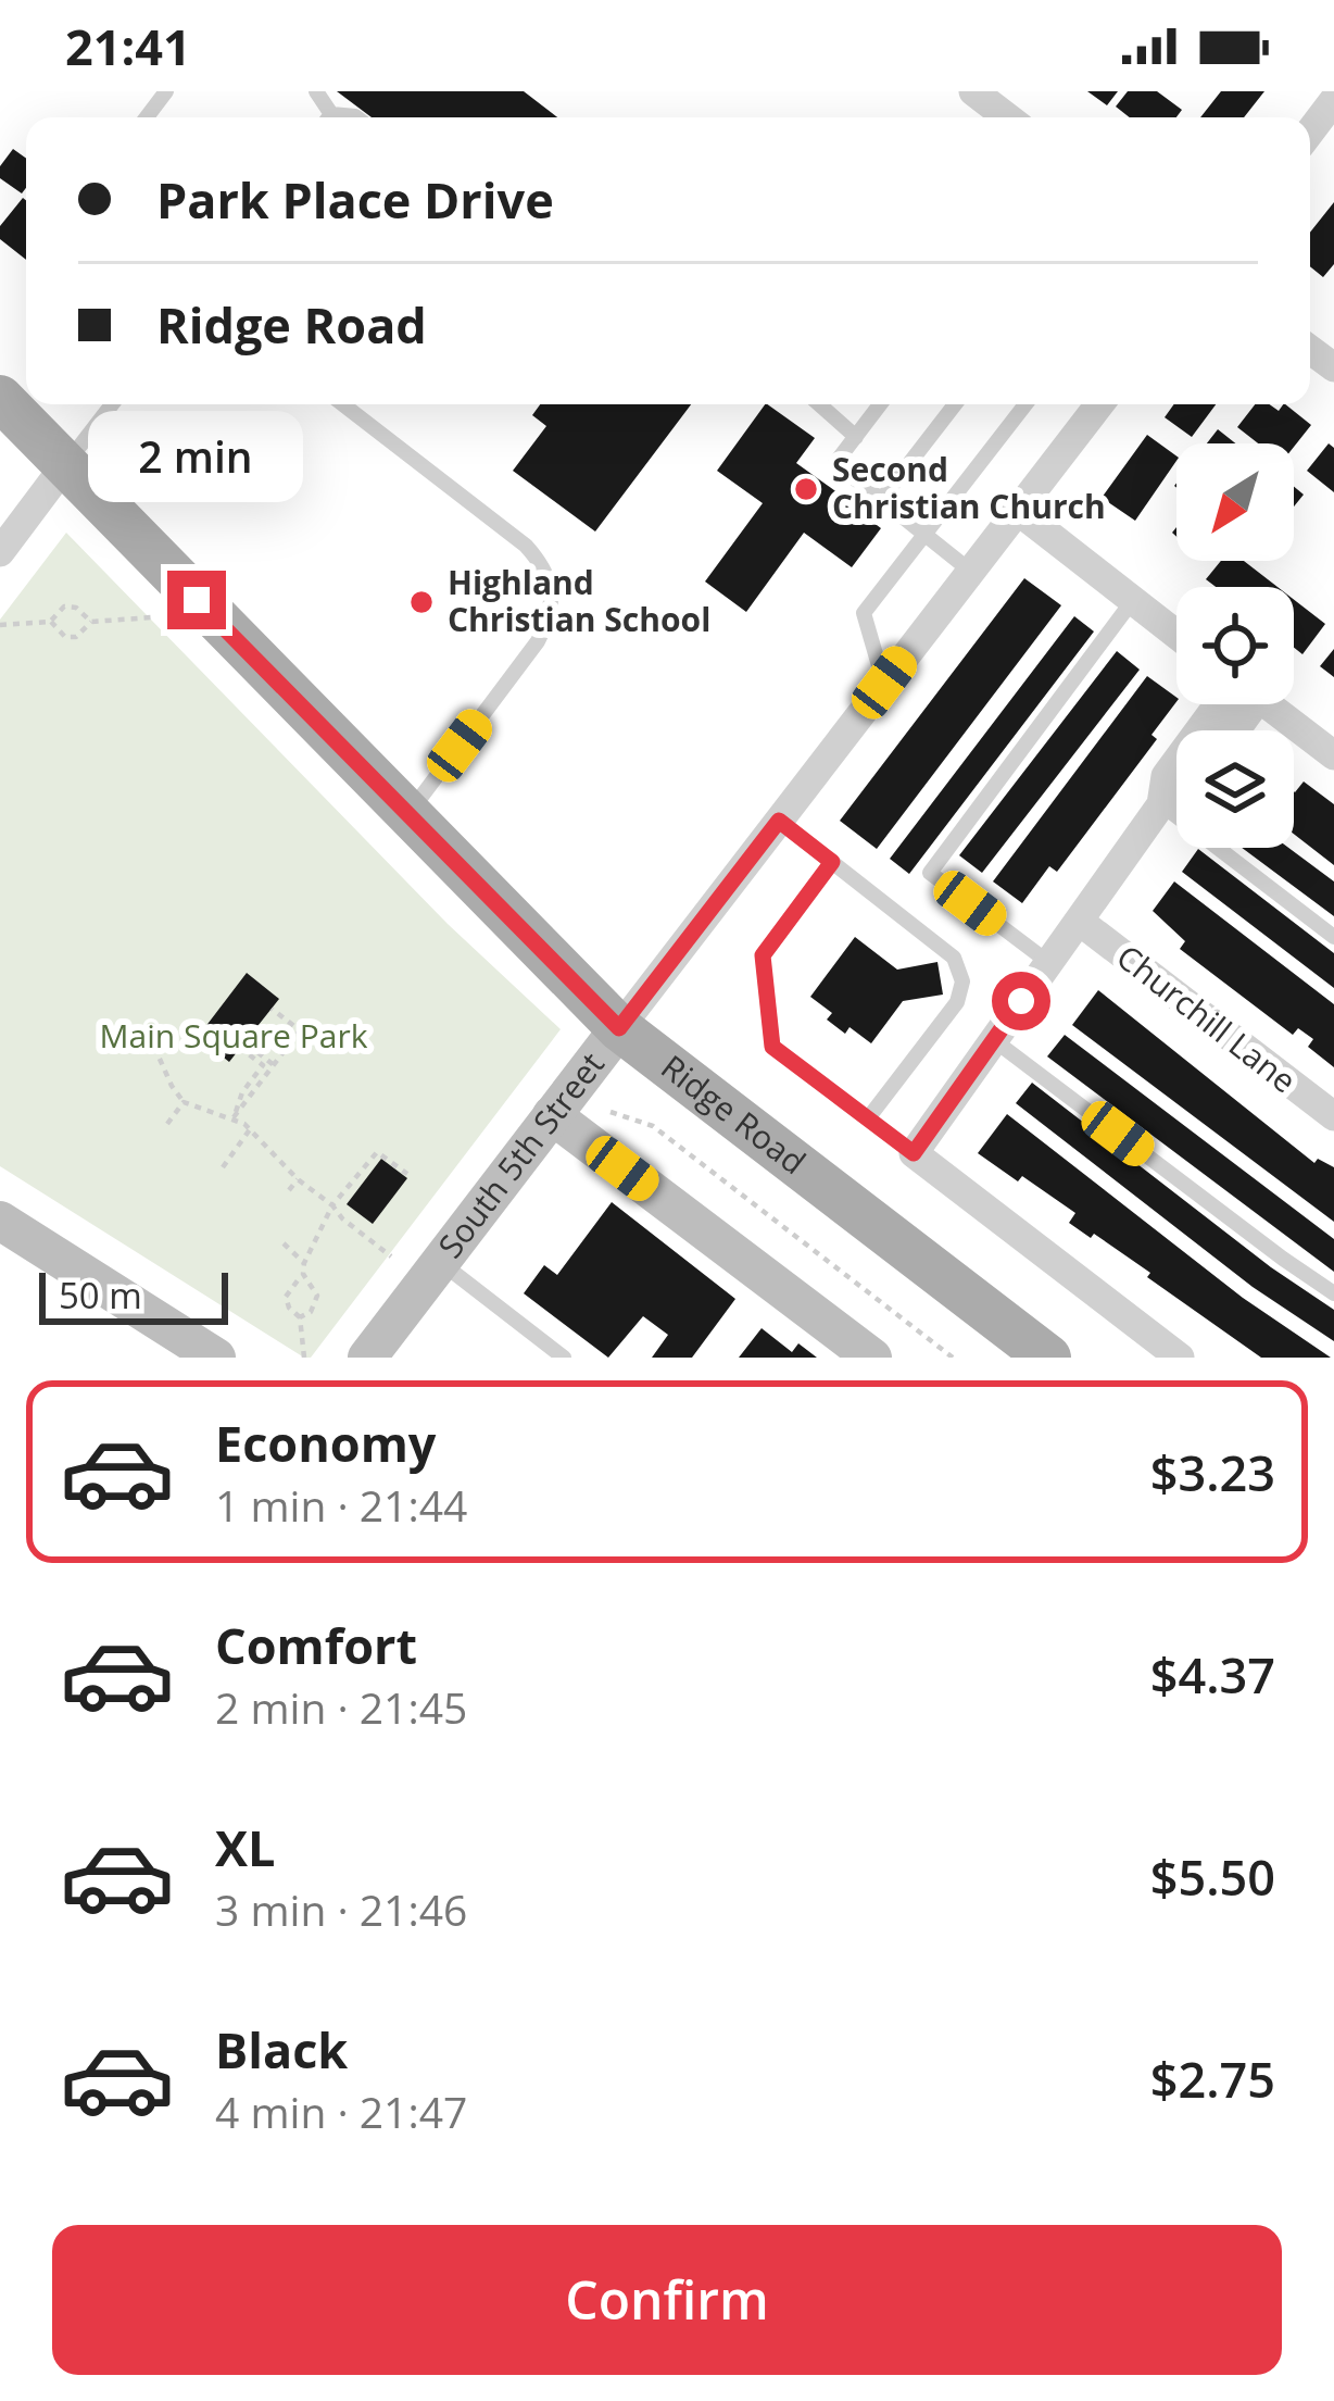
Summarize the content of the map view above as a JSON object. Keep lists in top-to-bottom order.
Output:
{
  "streets": {
    "main road": ["Ridge Road"],
    "street": ["Churchill Lane", "South 5th Street"]
  },
  "crossings": [
    ["Ridge Road", "South 5th Street"]
  ],
  "parks": ["Main Square Park"],
  "places": ["Second Christian Church", "Highland Christian School"],
  "scale_bar": "50 m",
  "north": "bottom left",
  "page": {
    "status": "21:41",
    "banner": ["Park Place Drive", "Ridge Road"],
    "bubble": "2 min",
    "scale": "50 m",
    "list": [
      {
        "name": "Economy",
        "note": "1 min · 21:44",
        "value": "$3.23"
      },
      {
        "name": "Comfort",
        "note": "2 min · 21:45",
        "value": "$4.37"
      },
      {
        "name": "XL",
        "note": "3 min · 21:46",
        "value": "$5.50"
      },
      {
        "name": "Black",
        "note": "4 min · 21:47",
        "value": "$2.75"
      }
    ],
    "buttons": "Confirm"
  }
}
